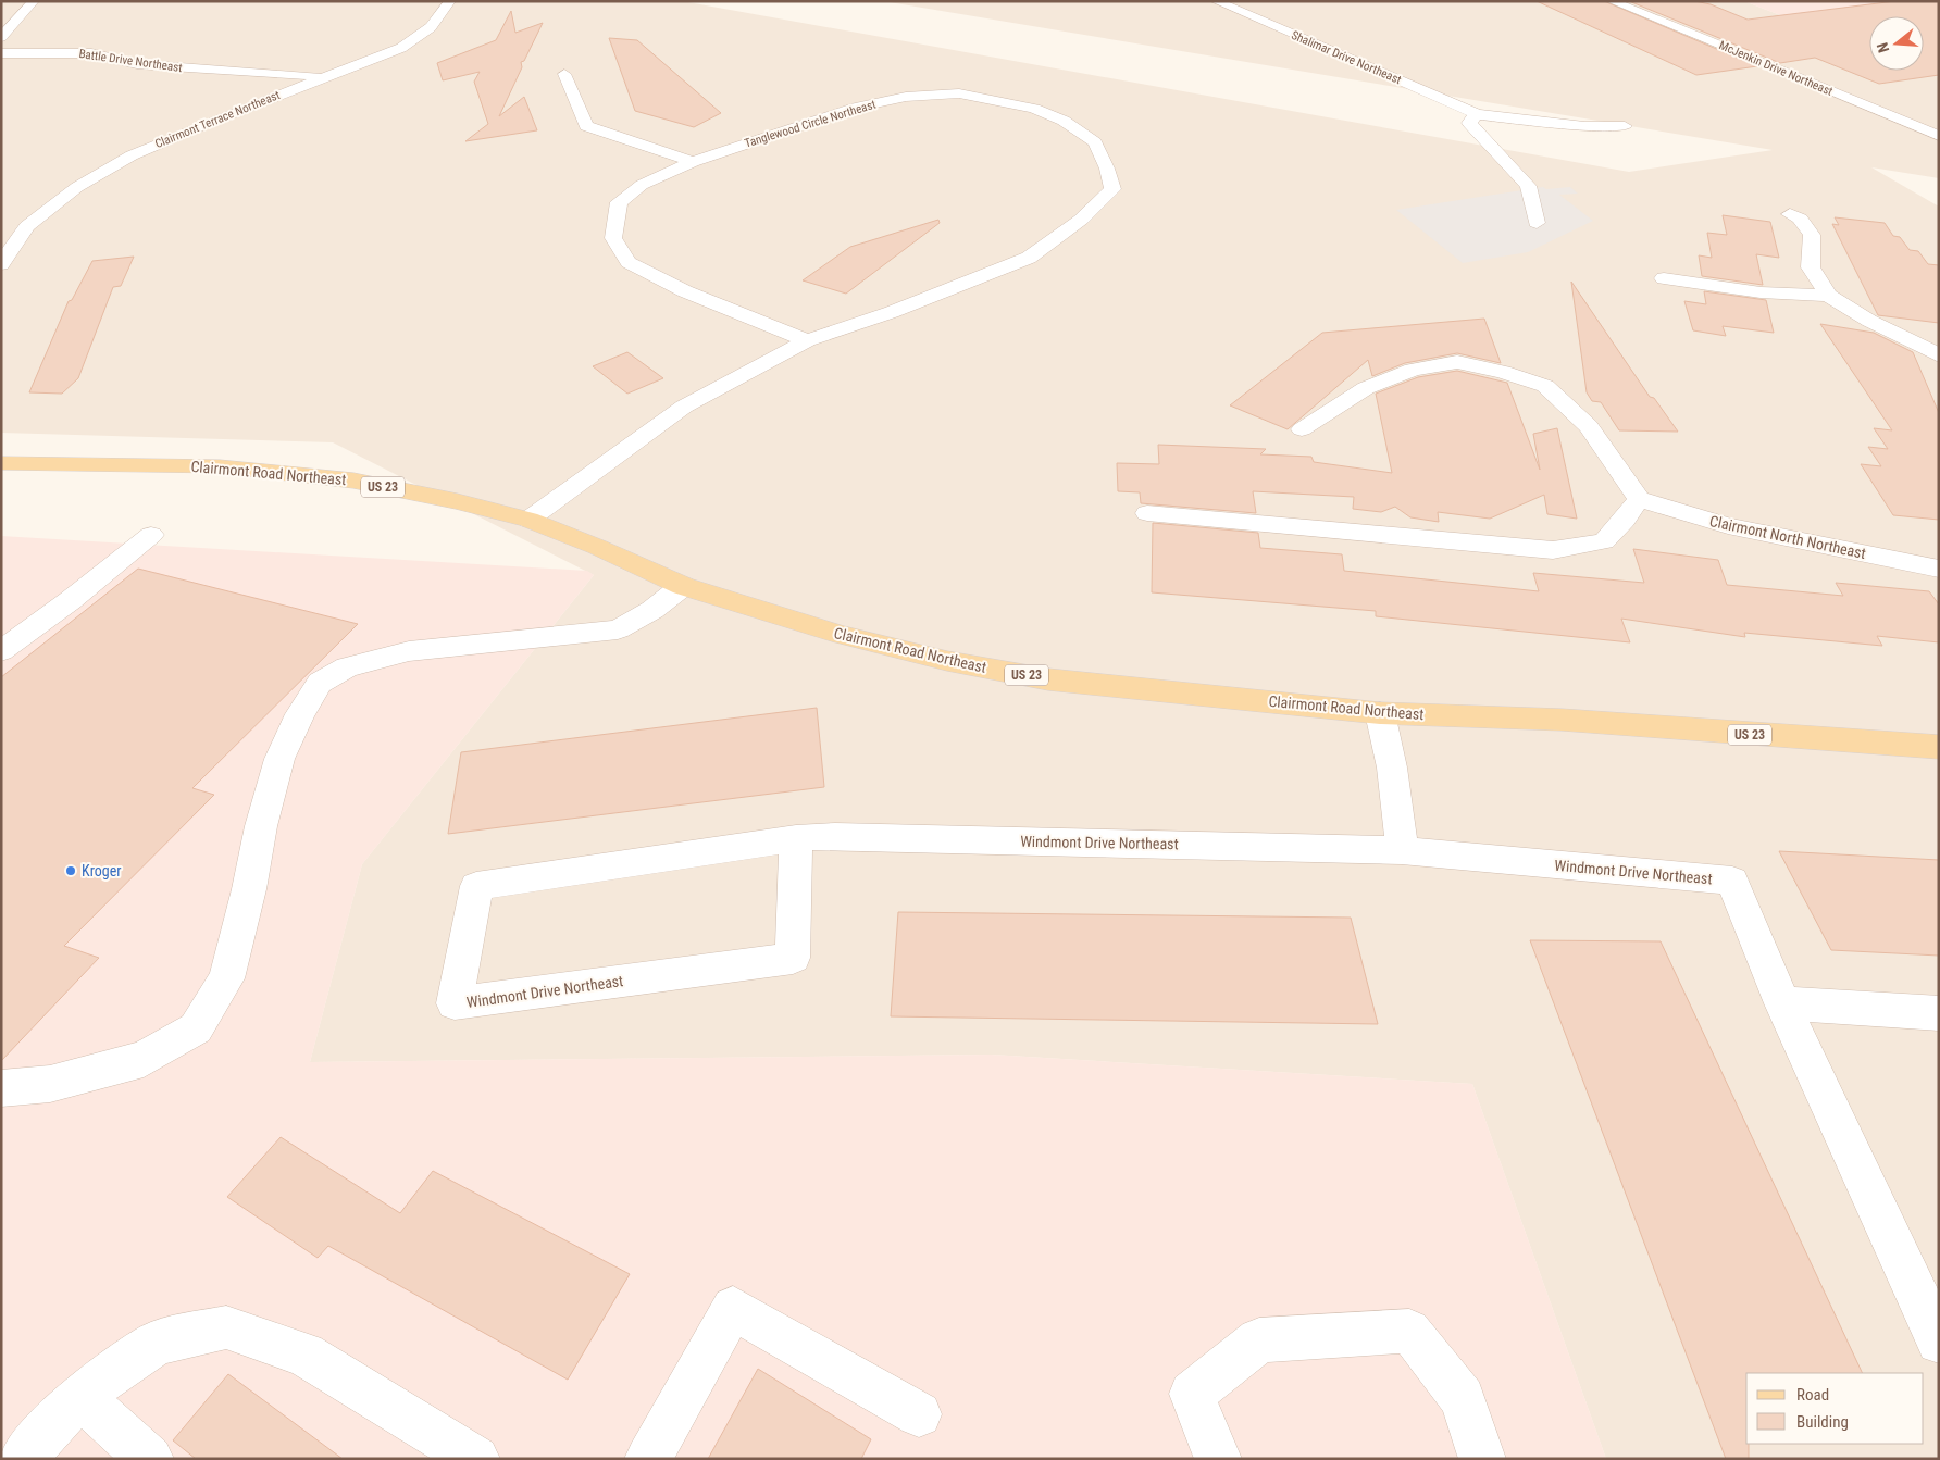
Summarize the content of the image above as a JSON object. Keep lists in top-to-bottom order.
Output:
{
  "streets": {
    "main road": ["Clairmont Road Northeast", "US 23"],
    "street": [
      "Shalimar Drive Northeast",
      "Battle Drive Northeast",
      "McJenkin Drive Northeast",
      "Clairmont Terrace Northeast",
      "Tanglewood Circle Northeast",
      "Clairmont North Northeast",
      "Windmont Drive Northeast"
    ]
  },
  "crossings": [
    ["Battle Drive Northeast", "Clairmont Terrace Northeast"],
    ["Tanglewood Circle Northeast", "Clairmont Road Northeast"]
  ],
  "places": ["Kroger"],
  "legend": ["Road", "Building"],
  "north": "left"
}
